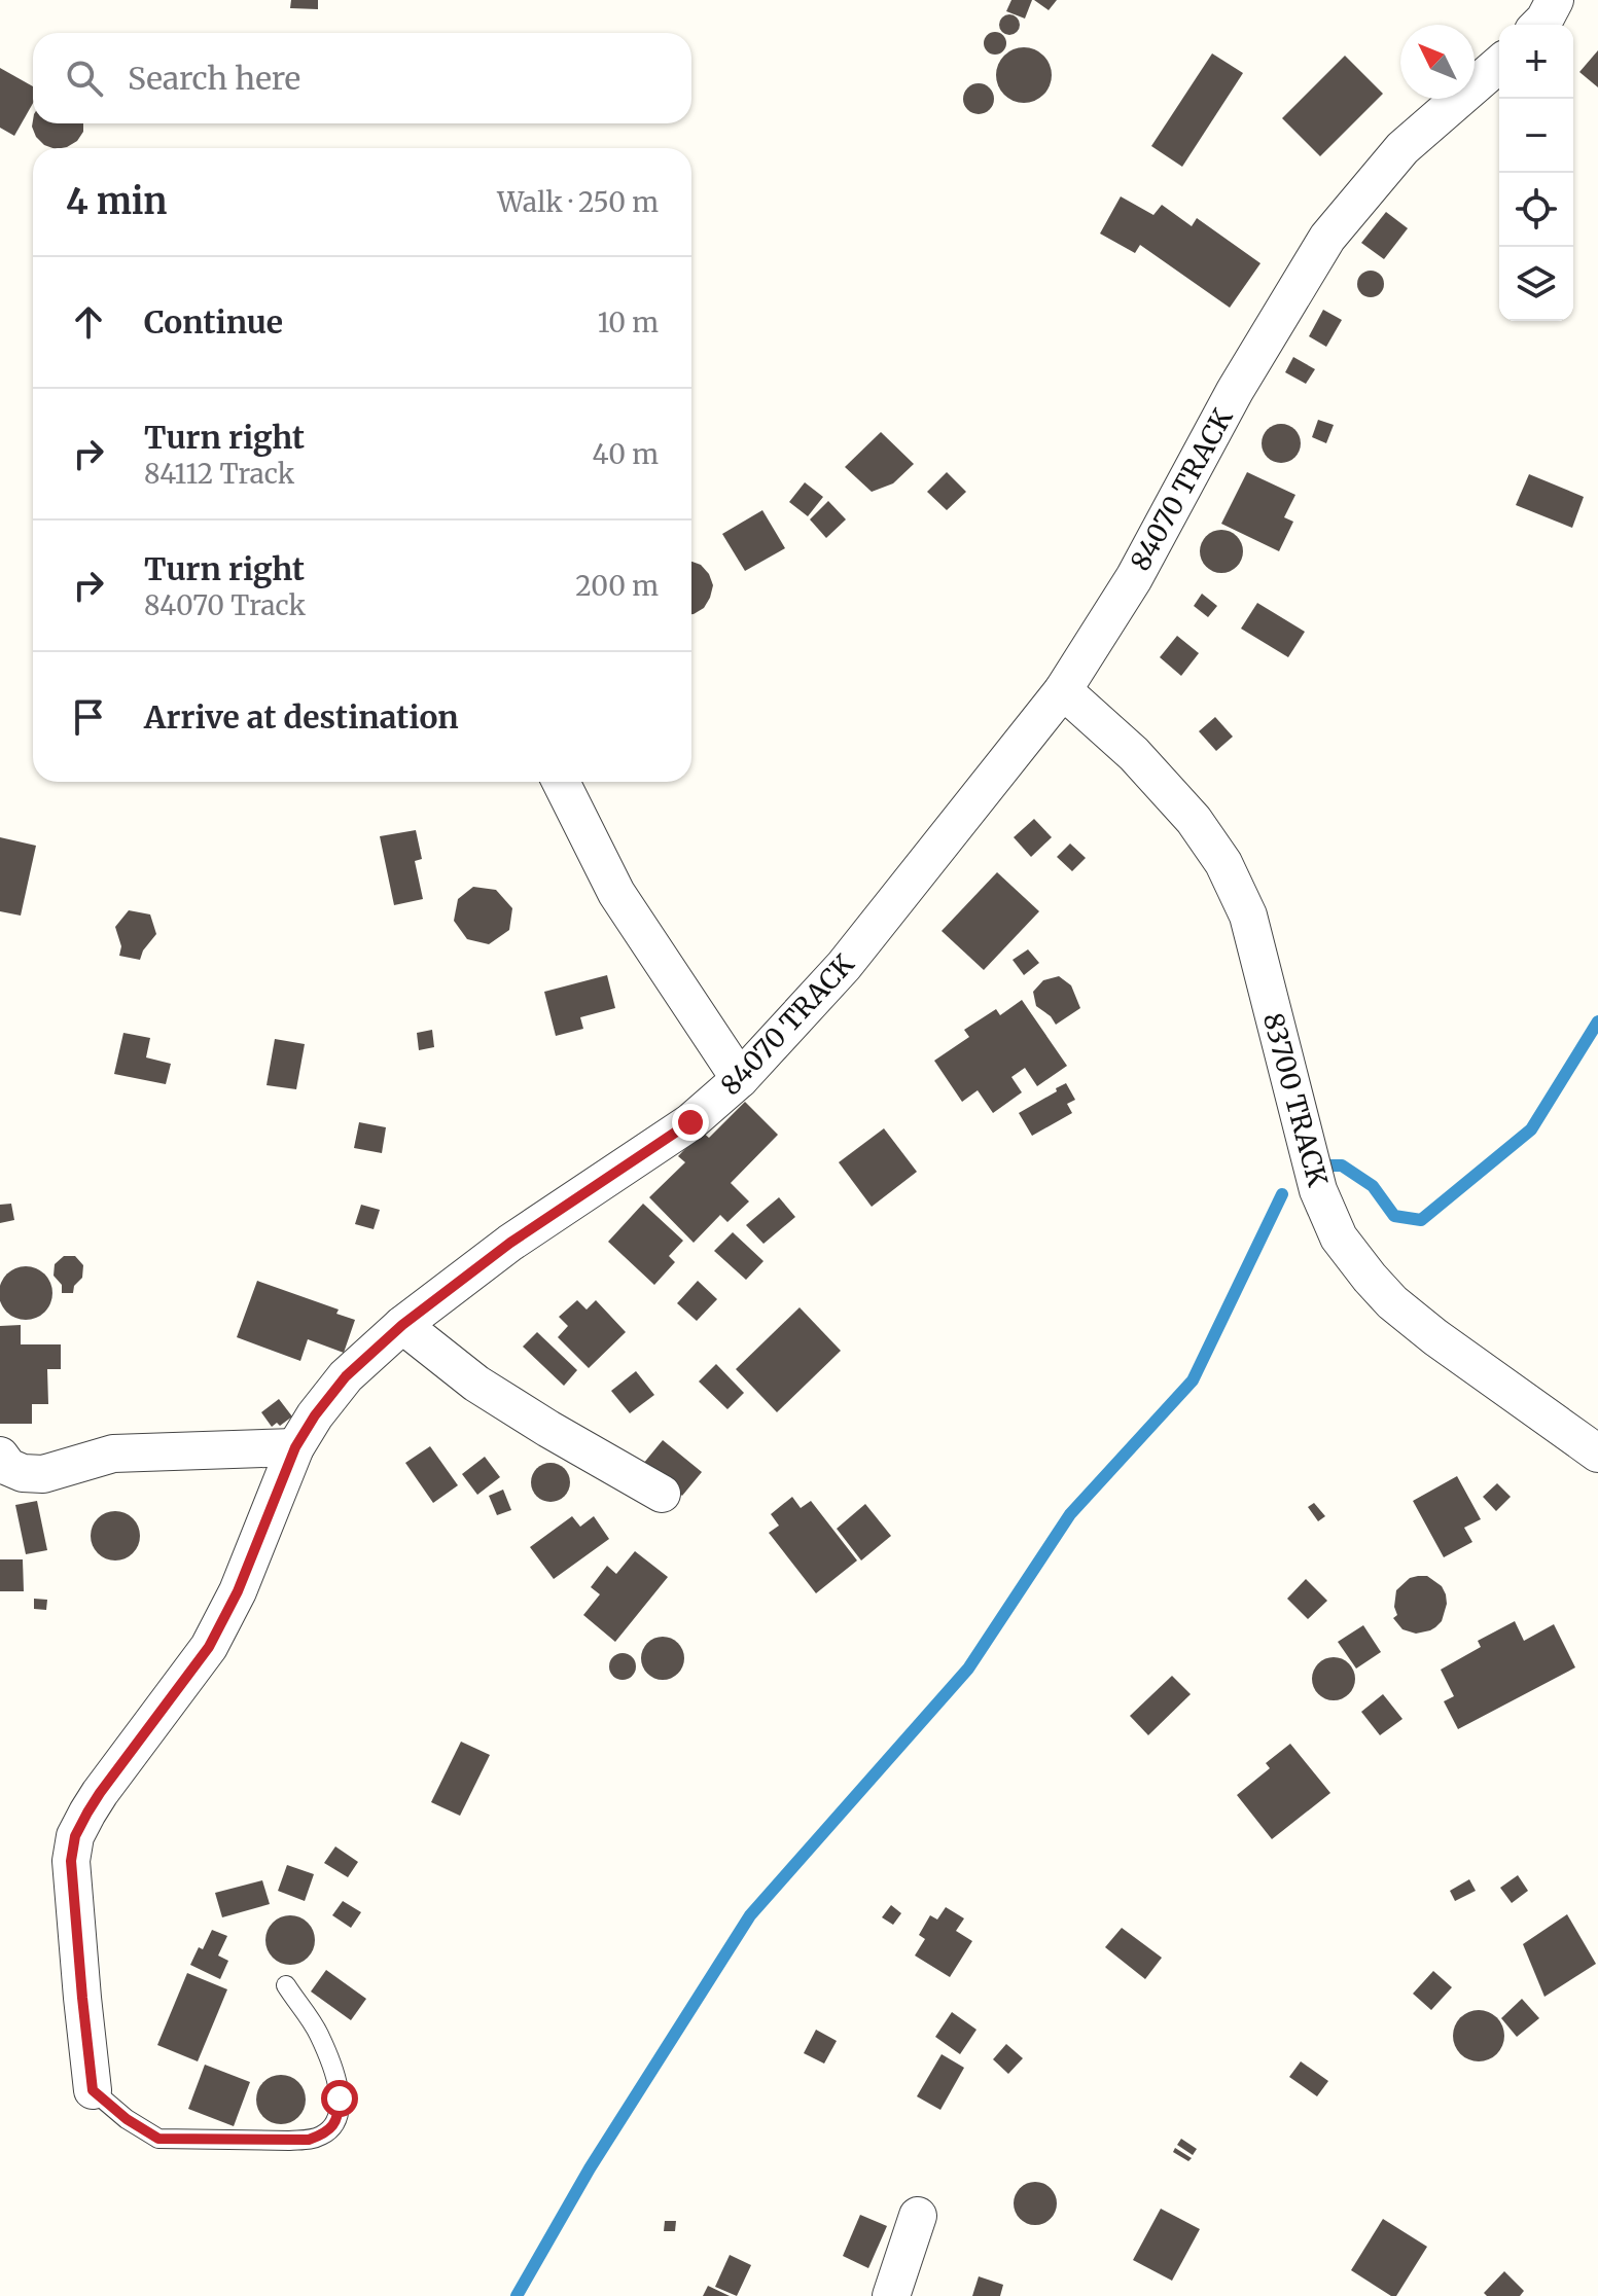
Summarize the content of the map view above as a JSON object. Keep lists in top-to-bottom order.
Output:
{
  "streets": {
    "street": ["84070 TRACK", "83700 TRACK"]
  },
  "crossings": [
    ["84070 TRACK", "83700 TRACK"]
  ],
  "north": "top left",
  "page": {
    "map_buttons": ["+", "−"],
    "search": "Search here",
    "heading": ["4 min", "Walk · 250 m"],
    "list": [
      ["Continue", "10 m"],
      ["Turn right", "84112 Track", "40 m"],
      ["Turn right", "84070 Track", "200 m"],
      "Arrive at destination"
    ]
  }
}
